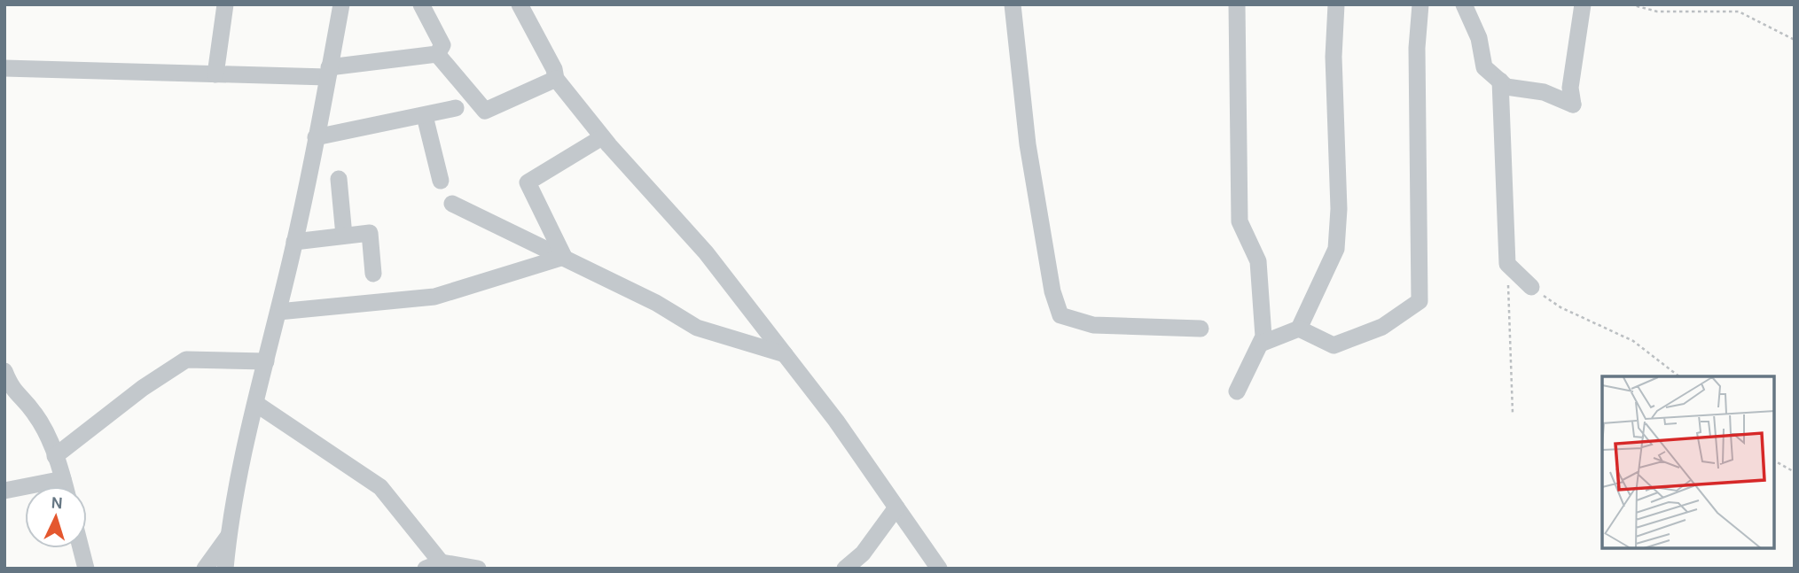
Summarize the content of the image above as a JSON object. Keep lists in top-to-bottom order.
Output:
{
  "north": "top"
}
